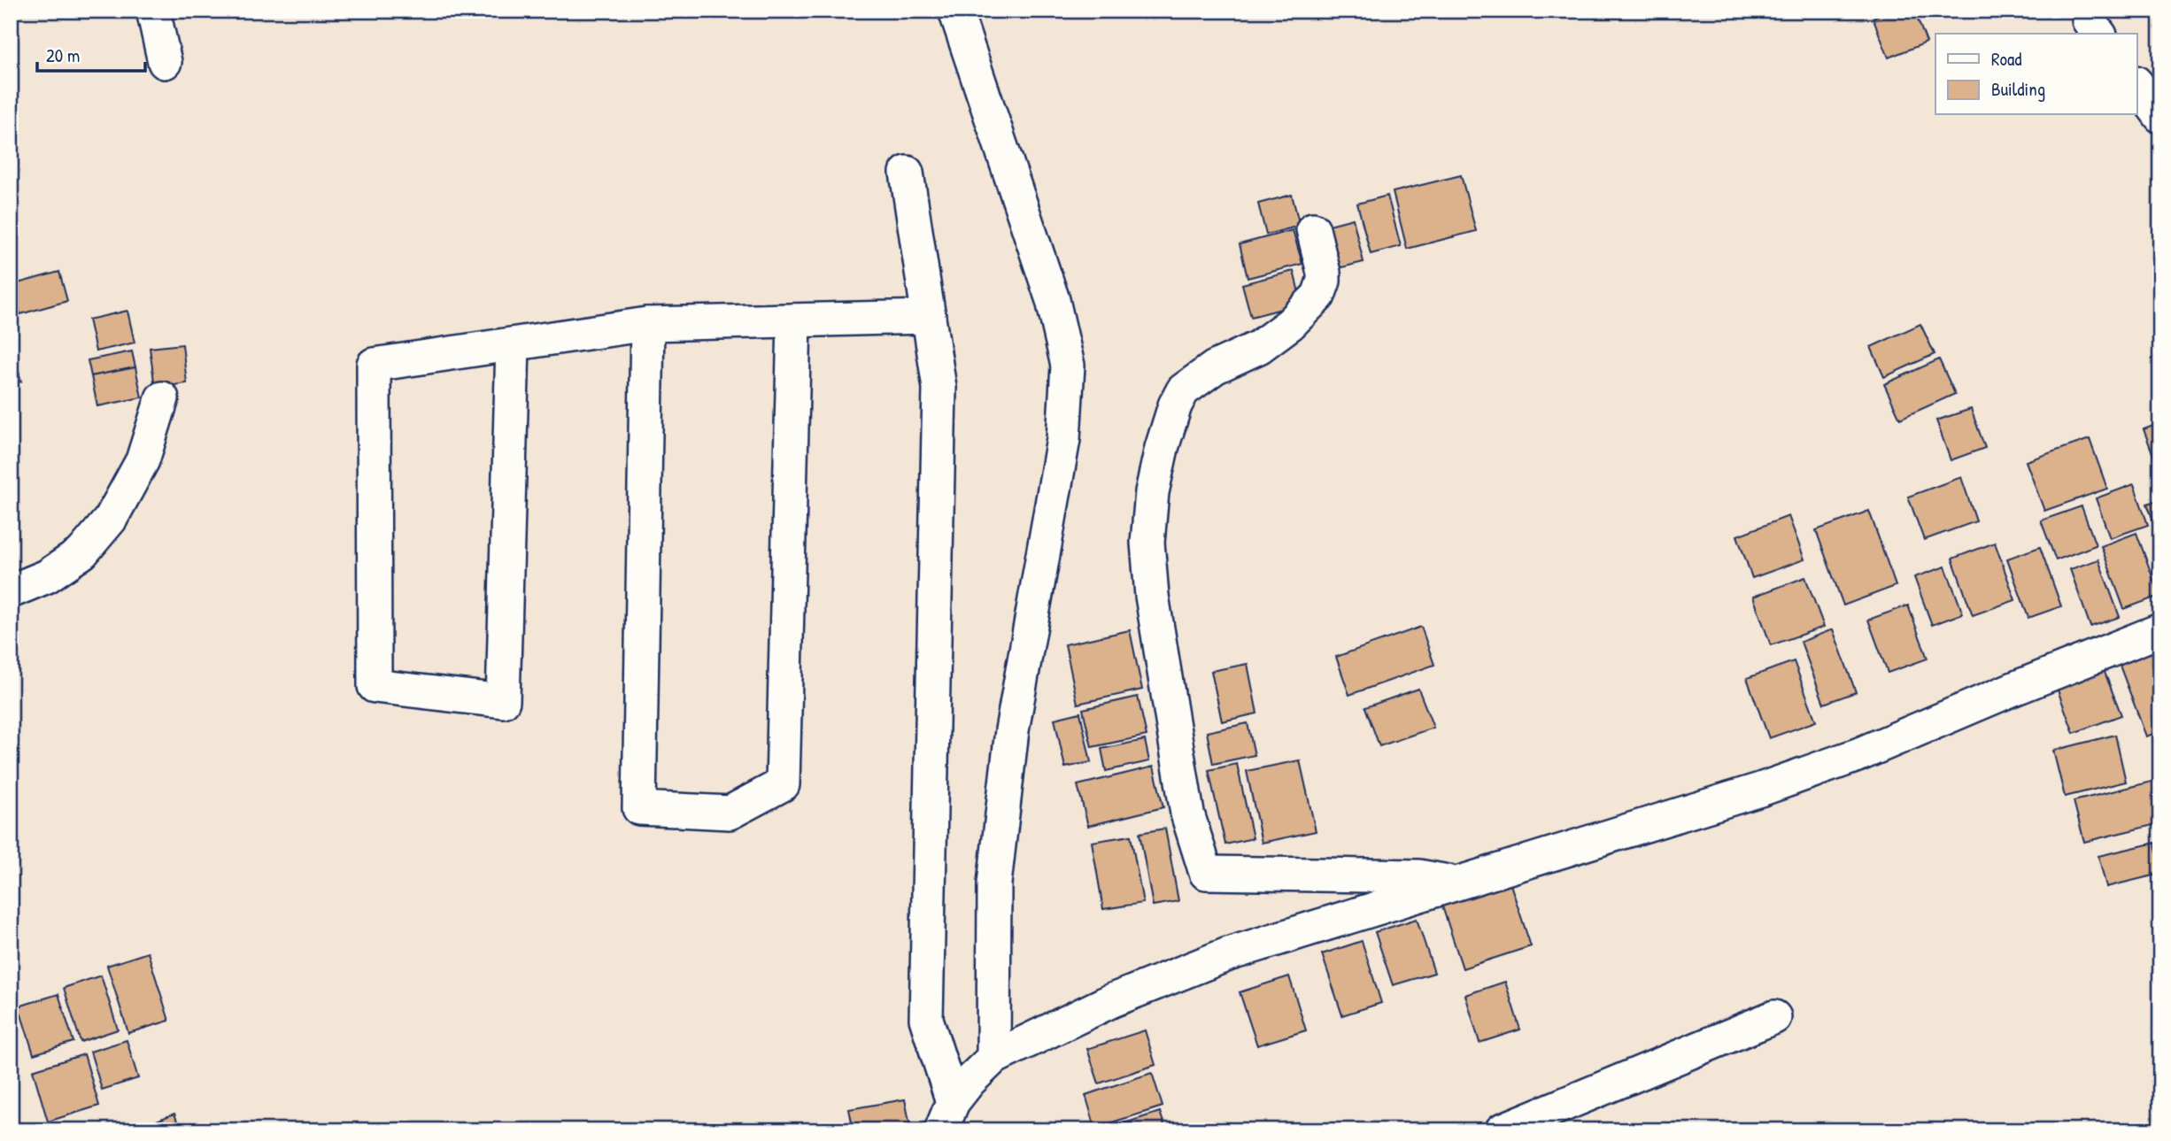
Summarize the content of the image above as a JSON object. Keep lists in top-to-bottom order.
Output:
{
  "legend": ["Road", "Building"],
  "scale_bar": "20 m"
}
